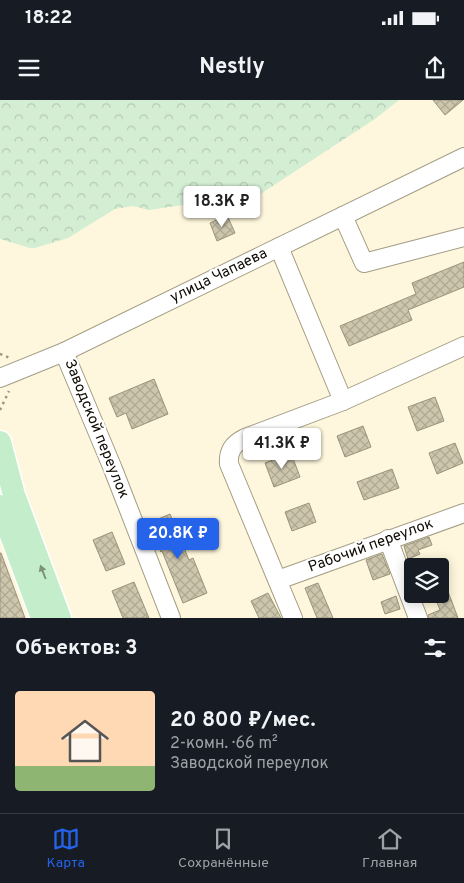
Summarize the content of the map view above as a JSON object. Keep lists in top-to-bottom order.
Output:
{
  "streets": {
    "street": ["улица Чапаева", "Заводской переулок", "Рабочий переулок"]
  },
  "crossings": [
    ["улица Чапаева", "Заводской переулок"]
  ],
  "page": {
    "status": "18:22",
    "header": "Nestly",
    "price": ["18.3K ₽", "41.3K ₽", "20.8K ₽"],
    "heading": "Объектов: 3",
    "list": [
      {
        "name": "20 800 ₽/мес.",
        "note": "2-комн. · 66 m² · Заводской переулок"
      }
    ],
    "tabs": ["Карта", "Сохранённые", "Главная"]
  }
}
